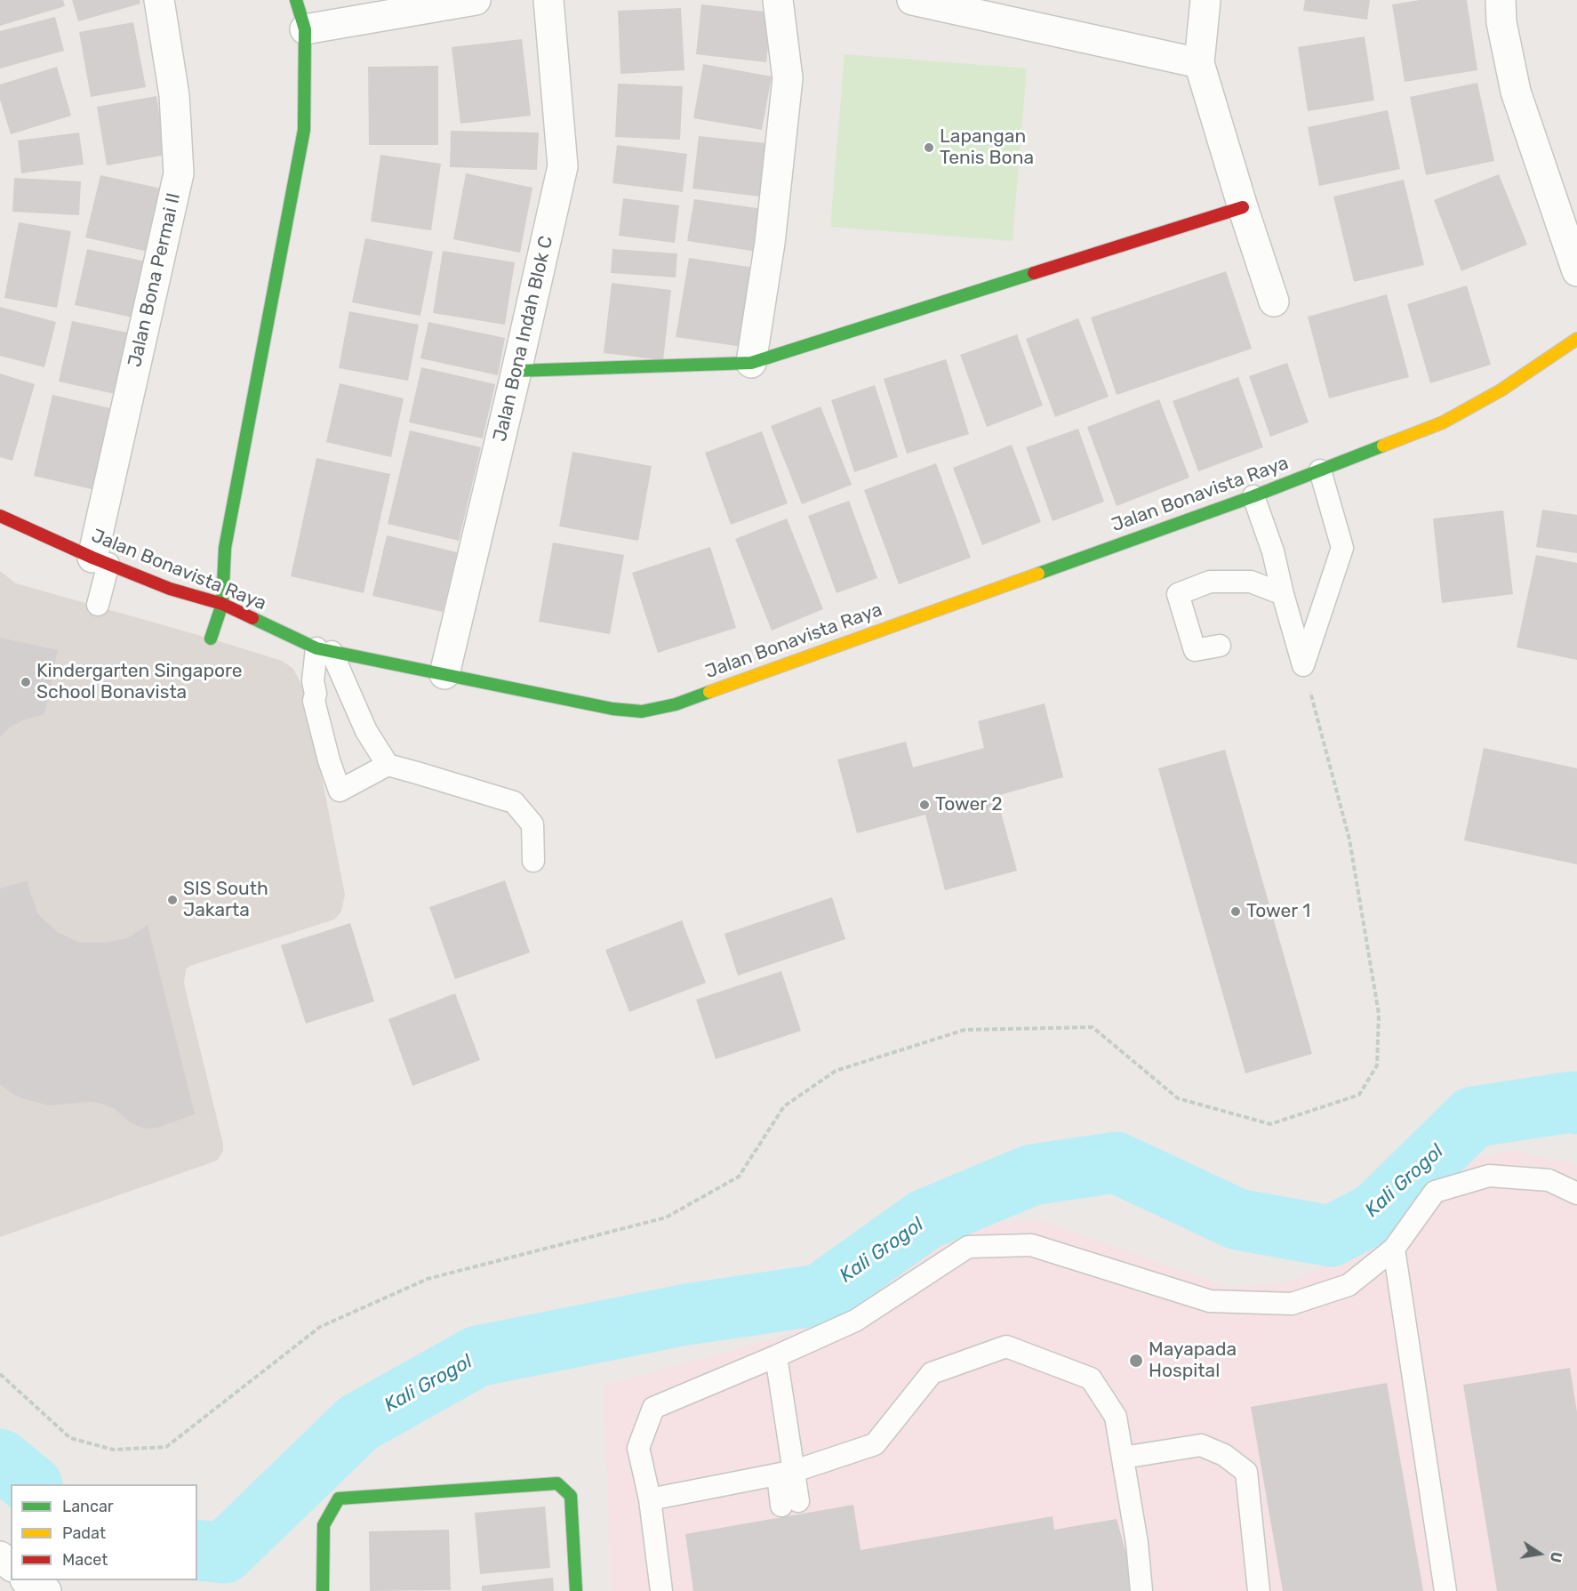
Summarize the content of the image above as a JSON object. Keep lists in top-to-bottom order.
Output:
{
  "streets": {
    "street": ["Jalan Bona Permai II", "Jalan Bona Indah Blok C", "Jalan Bonavista Raya"]
  },
  "crossings": [
    ["Jalan Bona Permai II", "Jalan Bonavista Raya"],
    ["Jalan Bona Indah Blok C", "Jalan Bonavista Raya"]
  ],
  "water": ["Kali Grogol"],
  "places": [
    "Lapangan Tenis Bona",
    "Kindergarten Singapore School Bonavista",
    "Tower 2",
    "SIS South Jakarta",
    "Tower 1",
    "Mayapada Hospital"
  ],
  "legend": ["Lancar", "Padat", "Macet"],
  "north": "right"
}
